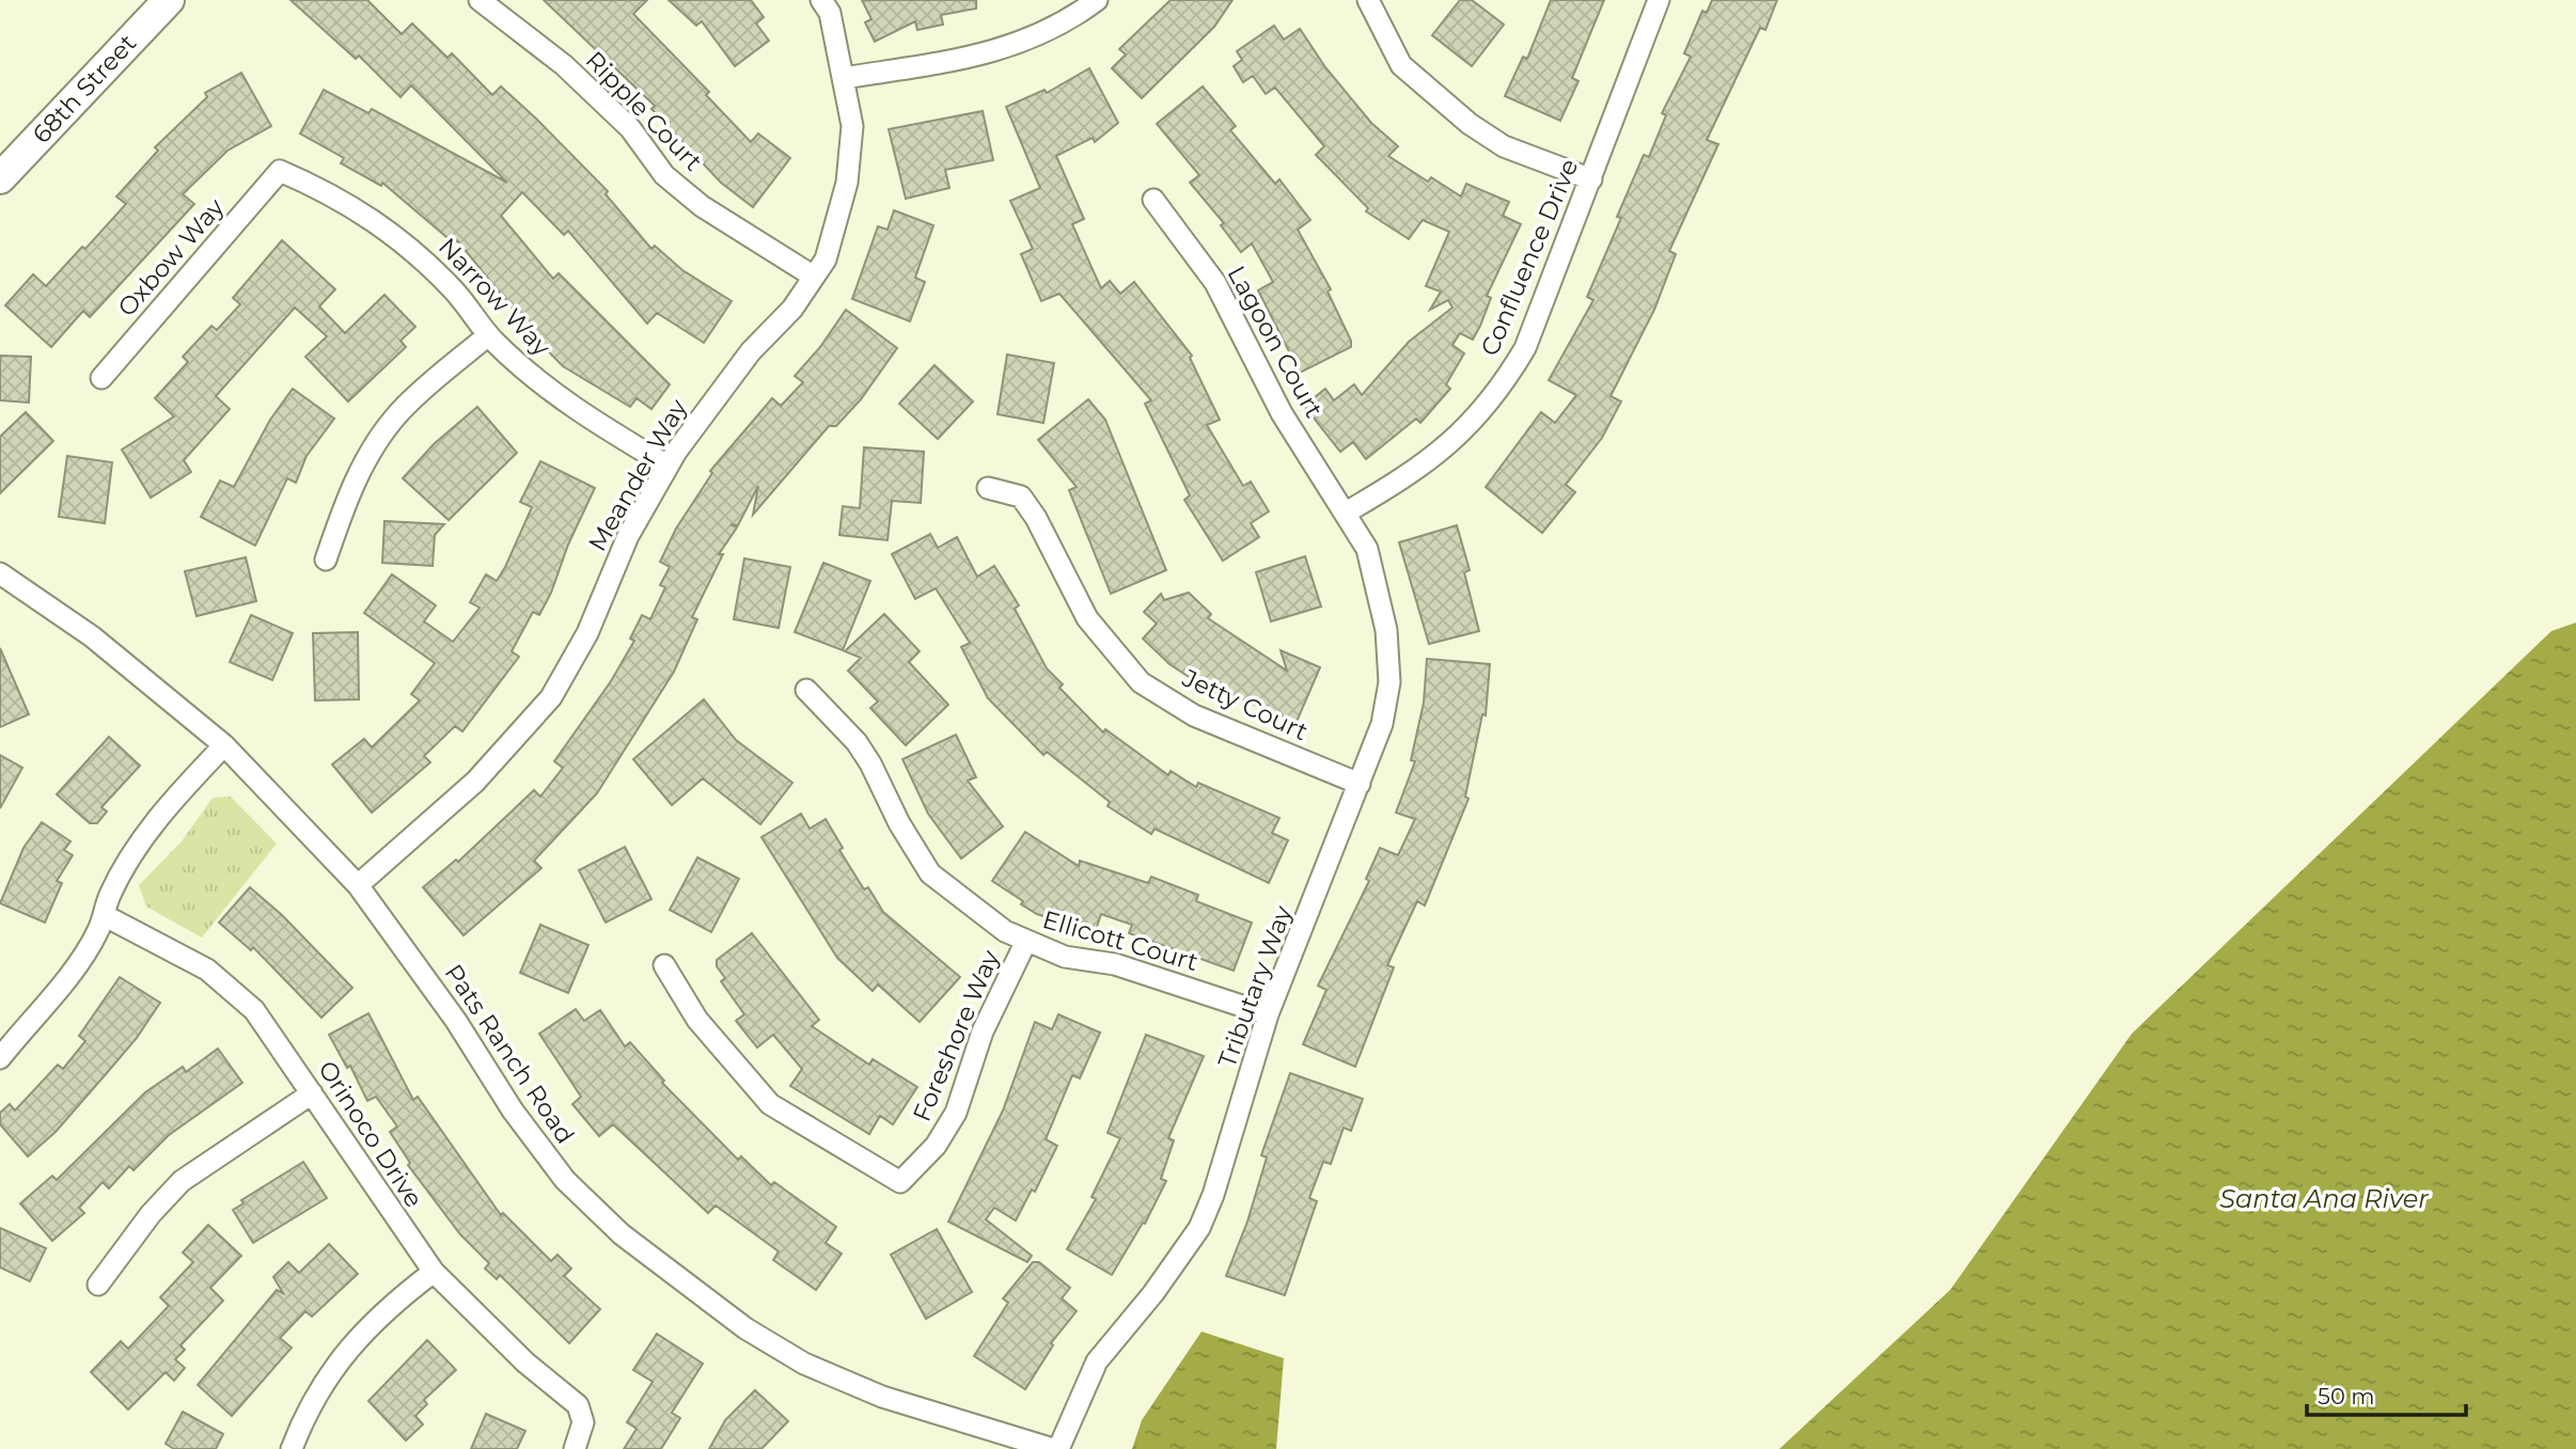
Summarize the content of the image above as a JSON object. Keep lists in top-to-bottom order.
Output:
{
  "streets": {
    "street": [
      "68th Street",
      "Ripple Court",
      "Oxbow Way",
      "Confluence Drive",
      "Narrow Way",
      "Lagoon Court",
      "Meander Way",
      "Jetty Court",
      "Ellicott Court",
      "Tributary Way",
      "Foreshore Way",
      "Pats Ranch Road",
      "Orinoco Drive"
    ]
  },
  "crossings": [
    ["Ripple Court", "Meander Way"],
    ["Oxbow Way", "Narrow Way"],
    ["Confluence Drive", "Lagoon Court"],
    ["Confluence Drive", "Tributary Way"],
    ["Narrow Way", "Meander Way"],
    ["Lagoon Court", "Tributary Way"],
    ["Meander Way", "Pats Ranch Road"],
    ["Jetty Court", "Tributary Way"],
    ["Ellicott Court", "Tributary Way"],
    ["Ellicott Court", "Foreshore Way"],
    ["Tributary Way", "Pats Ranch Road"]
  ],
  "water": ["Santa Ana River"],
  "scale_bar": "50 m"
}
